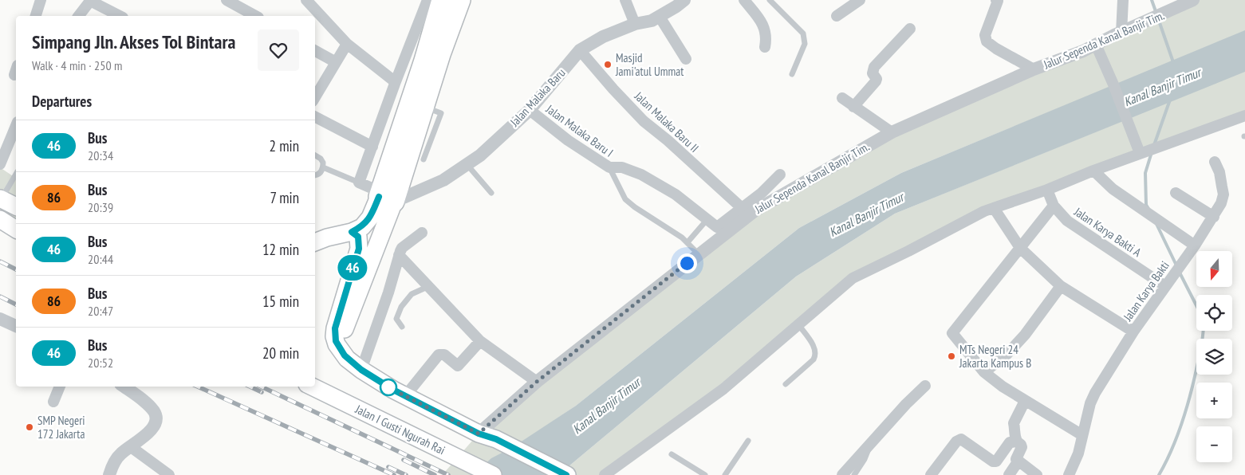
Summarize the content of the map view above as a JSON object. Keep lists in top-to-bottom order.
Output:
{
  "streets": {
    "main road": ["Jalan I Gusti Ngurah Rai"],
    "street": [
      "Jalur Sependa Kanal Banjir Tim.",
      "Jalan Malaka Baru",
      "Jalan Malaka Baru II",
      "Jalan Malaka Baru I",
      "Jalan Karya Bakti A",
      "Jalan Karya Bakti"
    ]
  },
  "crossings": [
    ["Jalur Sependa Kanal Banjir Tim.", "Jalan Malaka Baru I"],
    ["Jalan Malaka Baru", "Jalan Malaka Baru II"],
    ["Jalan Malaka Baru", "Jalan Malaka Baru I"],
    ["Jalan Karya Bakti A", "Jalan Karya Bakti"]
  ],
  "water": ["Kanal Banjir Timur"],
  "places": ["Masjid Jami'atul Ummat", "MTs Negeri 24 Jakarta Kampus B", "SMP Negeri 172 Jakarta"],
  "lines": ["bus line 46"],
  "north": "bottom",
  "page": {
    "on_map": "46",
    "heading": [
      ["Simpang Jln. Akses Tol Bintara", "Walk · 4 min · 250 m"],
      "Departures"
    ],
    "list": [
      {
        "mark": "46",
        "name": "Bus",
        "note": "20:34",
        "value": "2 min"
      },
      {
        "mark": "86",
        "name": "Bus",
        "note": "20:39",
        "value": "7 min"
      },
      {
        "mark": "46",
        "name": "Bus",
        "note": "20:44",
        "value": "12 min"
      },
      {
        "mark": "86",
        "name": "Bus",
        "note": "20:47",
        "value": "15 min"
      },
      {
        "mark": "46",
        "name": "Bus",
        "note": "20:52",
        "value": "20 min"
      }
    ],
    "map_buttons": ["+", "−"]
  }
}
